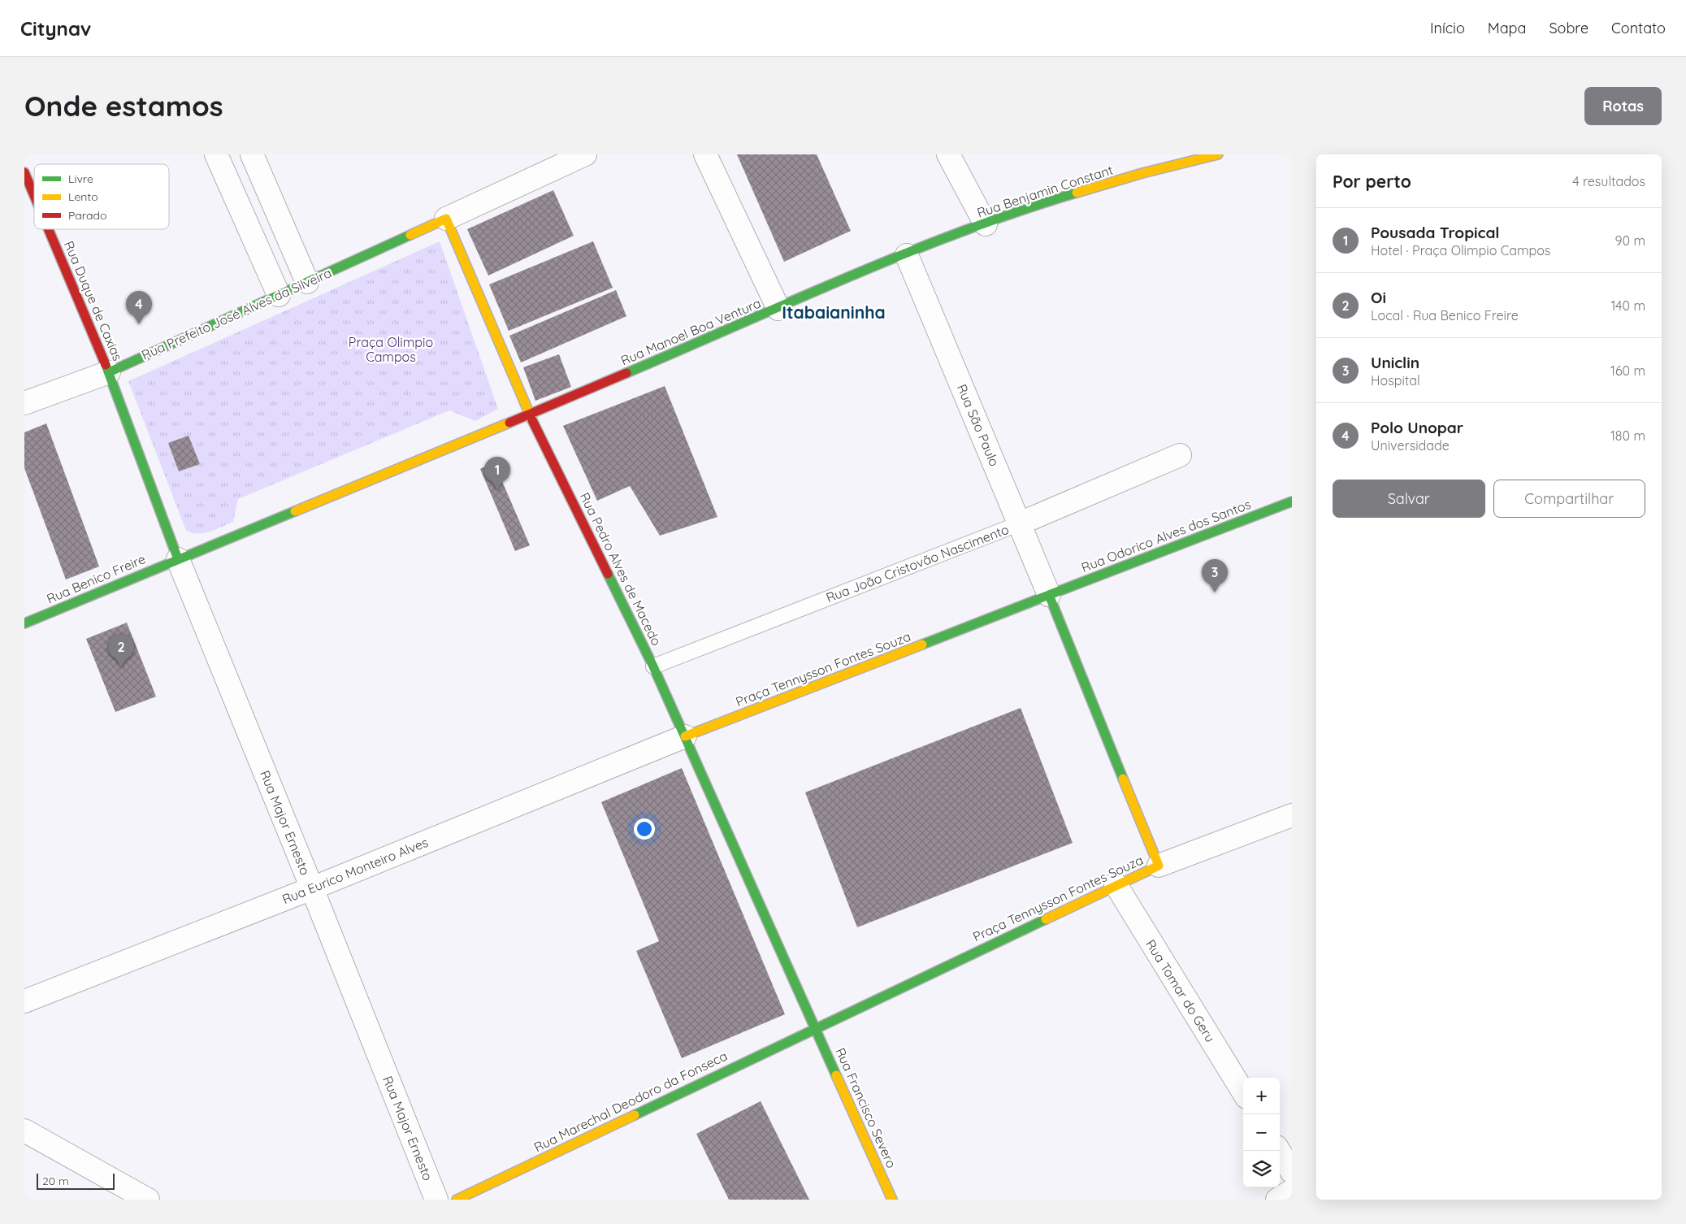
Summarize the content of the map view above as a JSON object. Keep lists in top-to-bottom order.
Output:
{
  "streets": {
    "main road": [
      "Rua Benjamin Constant",
      "Rua Duque de Caxias",
      "Rua Prefeito José Alves da Silveira",
      "Rua Manoel Boa Ventura",
      "Rua Odorico Alves dos Santos",
      "Rua Pedro Alves de Macedo",
      "Rua Benico Freire",
      "Praça Tennysson Fontes Souza",
      "Rua Marechal Deodoro da Fonseca",
      "Rua Francisco Severo"
    ],
    "street": [
      "Rua São Paulo",
      "Rua João Cristovão Nascimento",
      "Rua Major Ernesto",
      "Rua Eurico Monteiro Alves",
      "Rua Tomar do Geru"
    ]
  },
  "crossings": [
    ["Rua Benjamin Constant", "Rua Manoel Boa Ventura"],
    ["Rua Benjamin Constant", "Rua São Paulo"],
    ["Rua Duque de Caxias", "Rua Prefeito José Alves da Silveira"],
    ["Rua Manoel Boa Ventura", "Rua São Paulo"],
    ["Rua Manoel Boa Ventura", "Rua Pedro Alves de Macedo"],
    ["Rua São Paulo", "Rua Odorico Alves dos Santos"],
    ["Rua São Paulo", "Rua João Cristovão Nascimento"],
    ["Rua São Paulo", "Praça Tennysson Fontes Souza"],
    ["Rua Odorico Alves dos Santos", "Praça Tennysson Fontes Souza"],
    ["Rua João Cristovão Nascimento", "Rua Pedro Alves de Macedo"],
    ["Rua Pedro Alves de Macedo", "Praça Tennysson Fontes Souza"],
    ["Rua Pedro Alves de Macedo", "Rua Eurico Monteiro Alves"],
    ["Rua Benico Freire", "Rua Major Ernesto"],
    ["Praça Tennysson Fontes Souza", "Rua Eurico Monteiro Alves"],
    ["Praça Tennysson Fontes Souza", "Rua Tomar do Geru"],
    ["Praça Tennysson Fontes Souza", "Rua Marechal Deodoro da Fonseca"],
    ["Praça Tennysson Fontes Souza", "Rua Francisco Severo"],
    ["Rua Major Ernesto", "Rua Eurico Monteiro Alves"],
    ["Rua Marechal Deodoro da Fonseca", "Rua Francisco Severo"]
  ],
  "districts": ["Itabaianinha"],
  "parks": ["Praça Olimpio Campos"],
  "legend": ["Livre", "Lento", "Parado"],
  "scale_bar": "20 m",
  "page": {
    "header": "Citynav",
    "nav": [
      "Início",
      "Mapa",
      "Sobre",
      "Contato"
    ],
    "buttons": [
      "Rotas",
      ["Salvar", "Compartilhar"]
    ],
    "title": "Onde estamos",
    "heading": ["Por perto", "4 resultados"],
    "list": [
      {
        "mark": "1",
        "name": "Pousada Tropical",
        "note": "Hotel · Praça Olimpio Campos",
        "value": "90 m"
      },
      {
        "mark": "2",
        "name": "Oi",
        "note": "Local · Rua Benico Freire",
        "value": "140 m"
      },
      {
        "mark": "3",
        "name": "Uniclin",
        "note": "Hospital",
        "value": "160 m"
      },
      {
        "mark": "4",
        "name": "Polo Unopar",
        "note": "Universidade",
        "value": "180 m"
      }
    ],
    "pins": [
      "4",
      "1",
      "3",
      "2"
    ],
    "map_buttons": ["+", "−"],
    "scale": "20 m"
  }
}
